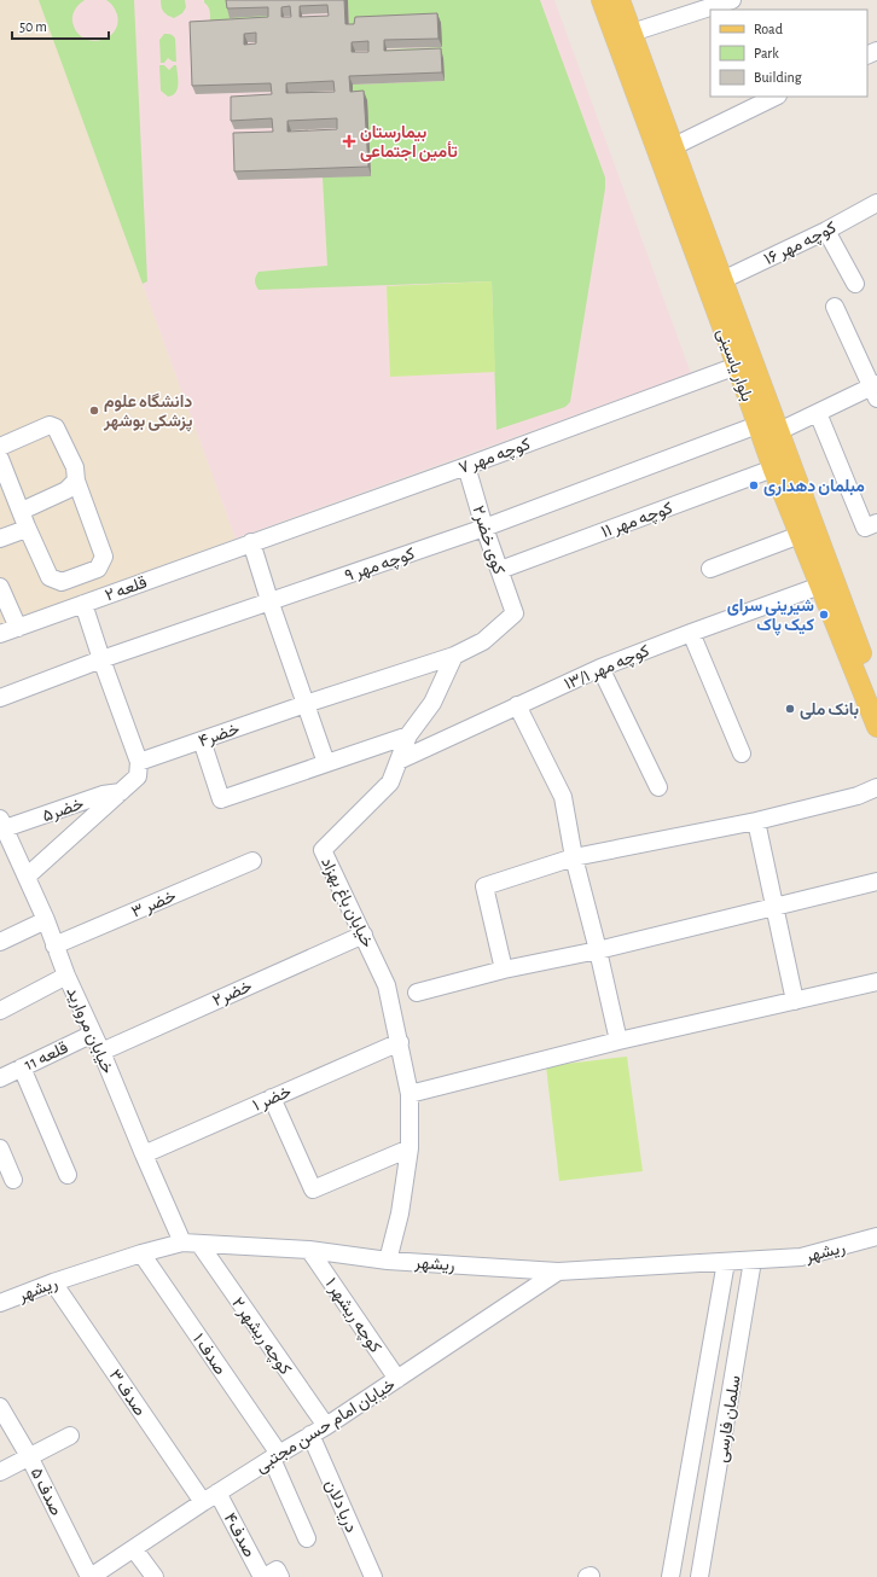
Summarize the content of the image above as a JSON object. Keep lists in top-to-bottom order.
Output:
{
  "streets": {
    "main road": ["بلوار یاسینی"],
    "street": [
      "کوچه مهر ۱۶",
      "کوچه مهر ۷",
      "کوچه مهر ۱۱",
      "کوی خضر۲",
      "کوچه مهر ۹",
      "قلعه ۲",
      "کوچه مهر ۱۳/۱",
      "خضر۴",
      "خضر۵",
      "خیابان باغ بهزاد",
      "خضر ۳",
      "خضر۲",
      "خیابان مروارید",
      "قلعه 11",
      "خضر ۱",
      "ریشهر",
      "کوچه ریشهر ۱",
      "کوچه ریشهر ۲",
      "صدف ۱",
      "صدف ۳",
      "سلمان فارسی",
      "خیابان امام حسن مجتبی",
      "صدف ۵",
      "دریا دلان",
      "صدف۴"
    ]
  },
  "crossings": [
    ["کوچه مهر ۱۶", "بلوار یاسینی"],
    ["بلوار یاسینی", "کوچه مهر ۷"],
    ["بلوار یاسینی", "کوچه مهر ۱۱"],
    ["بلوار یاسینی", "کوچه مهر ۹"],
    ["بلوار یاسینی", "کوچه مهر ۱۳/۱"],
    ["کوچه مهر ۷", "کوی خضر۲"],
    ["کوچه مهر ۷", "قلعه ۲"],
    ["کوچه مهر ۱۱", "کوی خضر۲"],
    ["کوی خضر۲", "کوچه مهر ۹"],
    ["کوی خضر۲", "خضر۴"],
    ["کوی خضر۲", "خیابان باغ بهزاد"],
    ["کوچه مهر ۱۳/۱", "خیابان باغ بهزاد"],
    ["خضر۴", "خیابان باغ بهزاد"],
    ["خضر۵", "خیابان مروارید"],
    ["خیابان باغ بهزاد", "خضر۲"],
    ["خیابان باغ بهزاد", "خضر ۱"],
    ["خیابان باغ بهزاد", "ریشهر"],
    ["خضر ۳", "خیابان مروارید"],
    ["خضر۲", "خیابان مروارید"],
    ["خیابان مروارید", "قلعه 11"],
    ["خیابان مروارید", "خضر ۱"],
    ["خیابان مروارید", "ریشهر"],
    ["خیابان مروارید", "کوچه ریشهر ۲"],
    ["ریشهر", "کوچه ریشهر ۱"],
    ["ریشهر", "کوچه ریشهر ۲"],
    ["ریشهر", "صدف ۱"],
    ["ریشهر", "صدف ۳"],
    ["ریشهر", "سلمان فارسی"],
    ["ریشهر", "خیابان امام حسن مجتبی"],
    ["کوچه ریشهر ۱", "خیابان امام حسن مجتبی"],
    ["کوچه ریشهر ۲", "خیابان امام حسن مجتبی"],
    ["صدف ۱", "خیابان امام حسن مجتبی"],
    ["صدف ۳", "خیابان امام حسن مجتبی"],
    ["خیابان امام حسن مجتبی", "صدف ۵"],
    ["خیابان امام حسن مجتبی", "دریا دلان"],
    ["خیابان امام حسن مجتبی", "صدف۴"]
  ],
  "places": {
    "health": ["بیمارستان تأمین اجتماعی"],
    "other": [
      "دانشگاه علوم پزشکی بوشهر",
      "مبلمان دهداری",
      "شیرینی سرای کیک پاک",
      "بانک ملی"
    ]
  },
  "legend": ["Road", "Park", "Building"],
  "scale_bar": "50 m"
}
